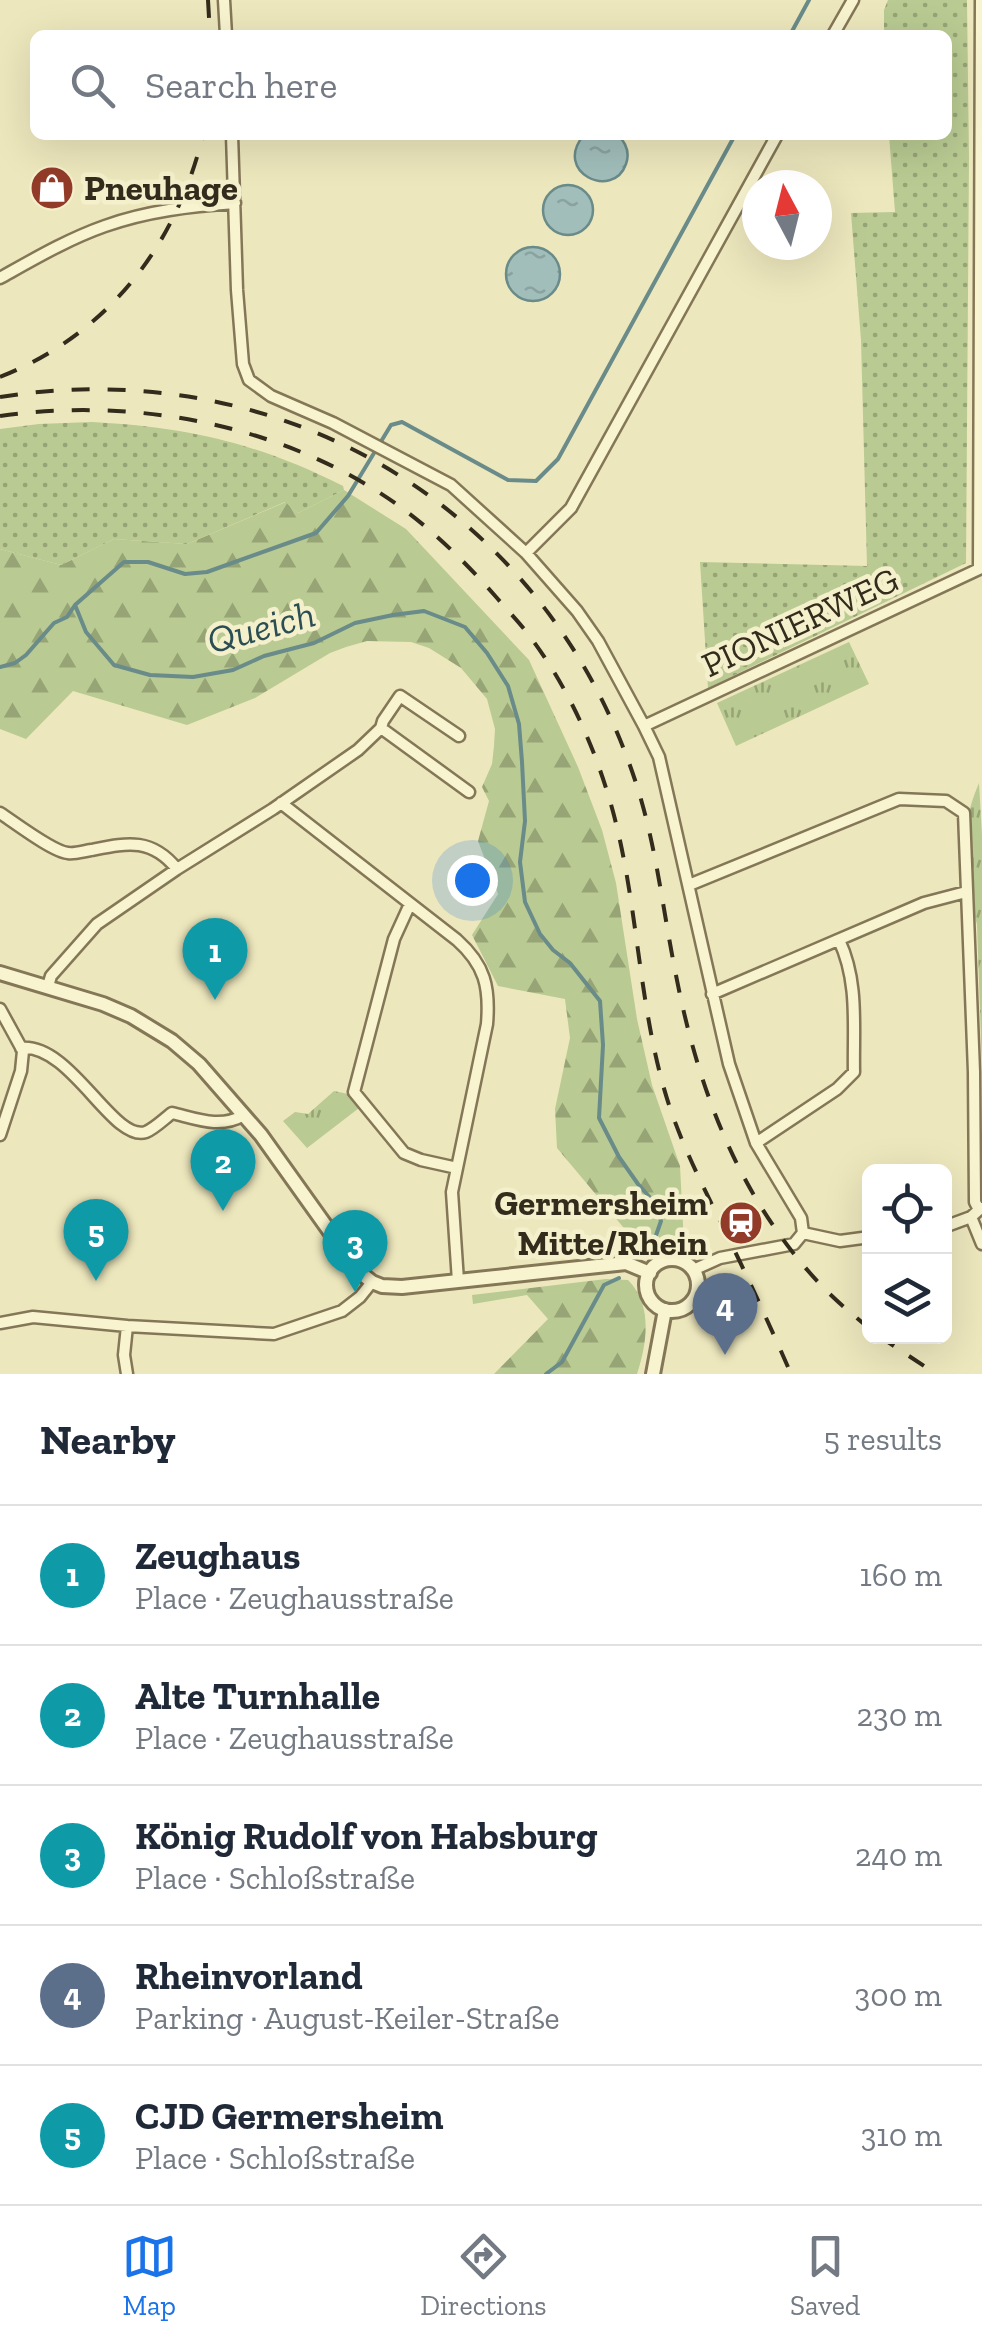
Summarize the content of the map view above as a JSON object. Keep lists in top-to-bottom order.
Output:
{
  "streets": {
    "street": ["PIONIERWEG"]
  },
  "water": ["Queich"],
  "places": {
    "shop": ["Pneuhage"],
    "station": ["Germersheim Mitte/Rhein"]
  },
  "north": "top",
  "page": {
    "search": "Search here",
    "pins": [
      "1",
      "2",
      "5",
      "3",
      "4"
    ],
    "heading": ["Nearby", "5 results"],
    "list": [
      {
        "mark": "1",
        "name": "Zeughaus",
        "note": "Place · Zeughausstraße",
        "value": "160 m"
      },
      {
        "mark": "2",
        "name": "Alte Turnhalle",
        "note": "Place · Zeughausstraße",
        "value": "230 m"
      },
      {
        "mark": "3",
        "name": "König Rudolf von Habsburg",
        "note": "Place · Schloßstraße",
        "value": "240 m"
      },
      {
        "mark": "4",
        "name": "Rheinvorland",
        "note": "Parking · August-Keiler-Straße",
        "value": "300 m"
      },
      {
        "mark": "5",
        "name": "CJD Germersheim",
        "note": "Place · Schloßstraße",
        "value": "310 m"
      }
    ],
    "nav": ["Map", "Directions", "Saved"]
  }
}
